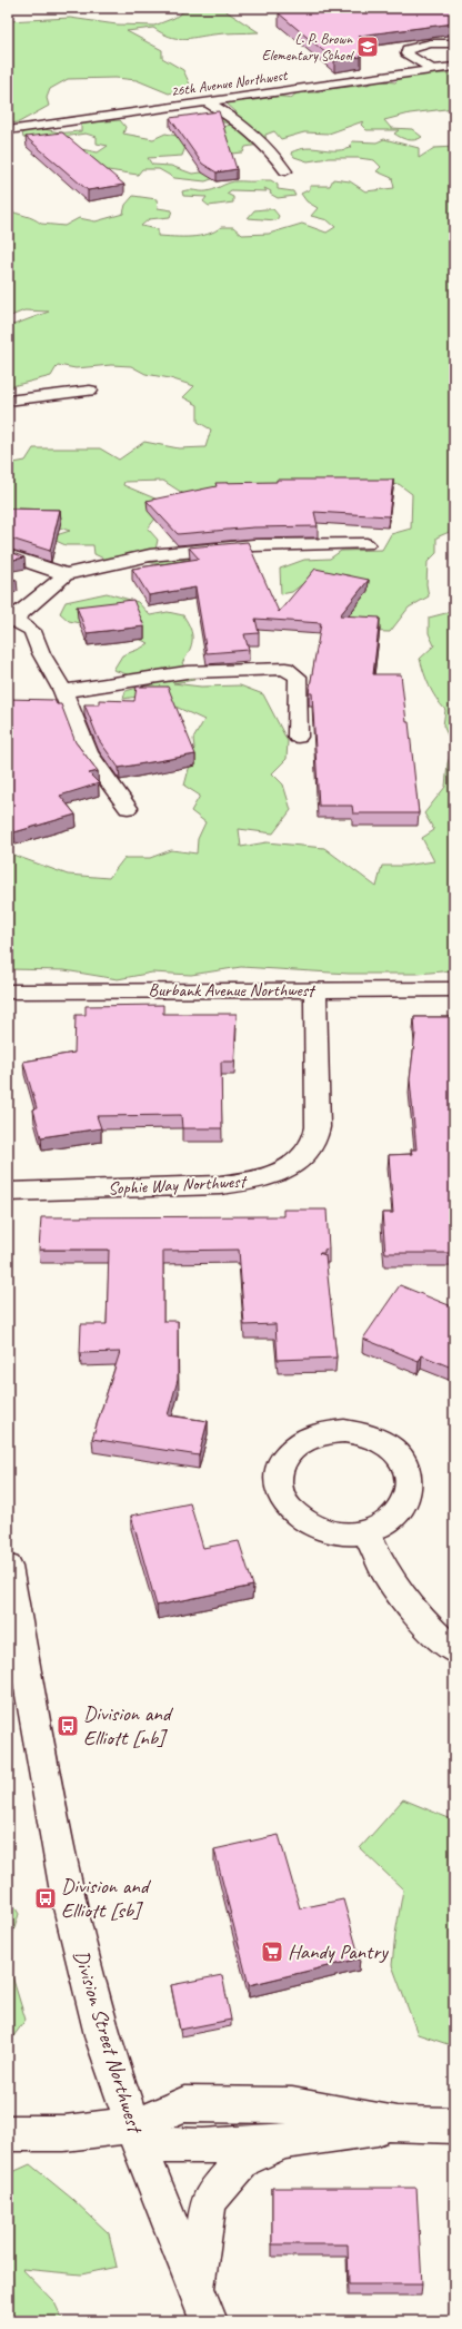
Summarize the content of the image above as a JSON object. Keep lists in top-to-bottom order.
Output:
{
  "streets": {
    "street": [
      "26th Avenue Northwest",
      "Burbank Avenue Northwest",
      "Sophie Way Northwest",
      "Division Street Northwest"
    ]
  },
  "crossings": [
    ["Burbank Avenue Northwest", "Sophie Way Northwest"]
  ],
  "places": {
    "school or university": ["L. P. Brown Elementary School"],
    "bus stop": ["Division and Elliott [nb]", "Division and Elliott [sb]"],
    "supermarket": ["Handy Pantry"]
  }
}
